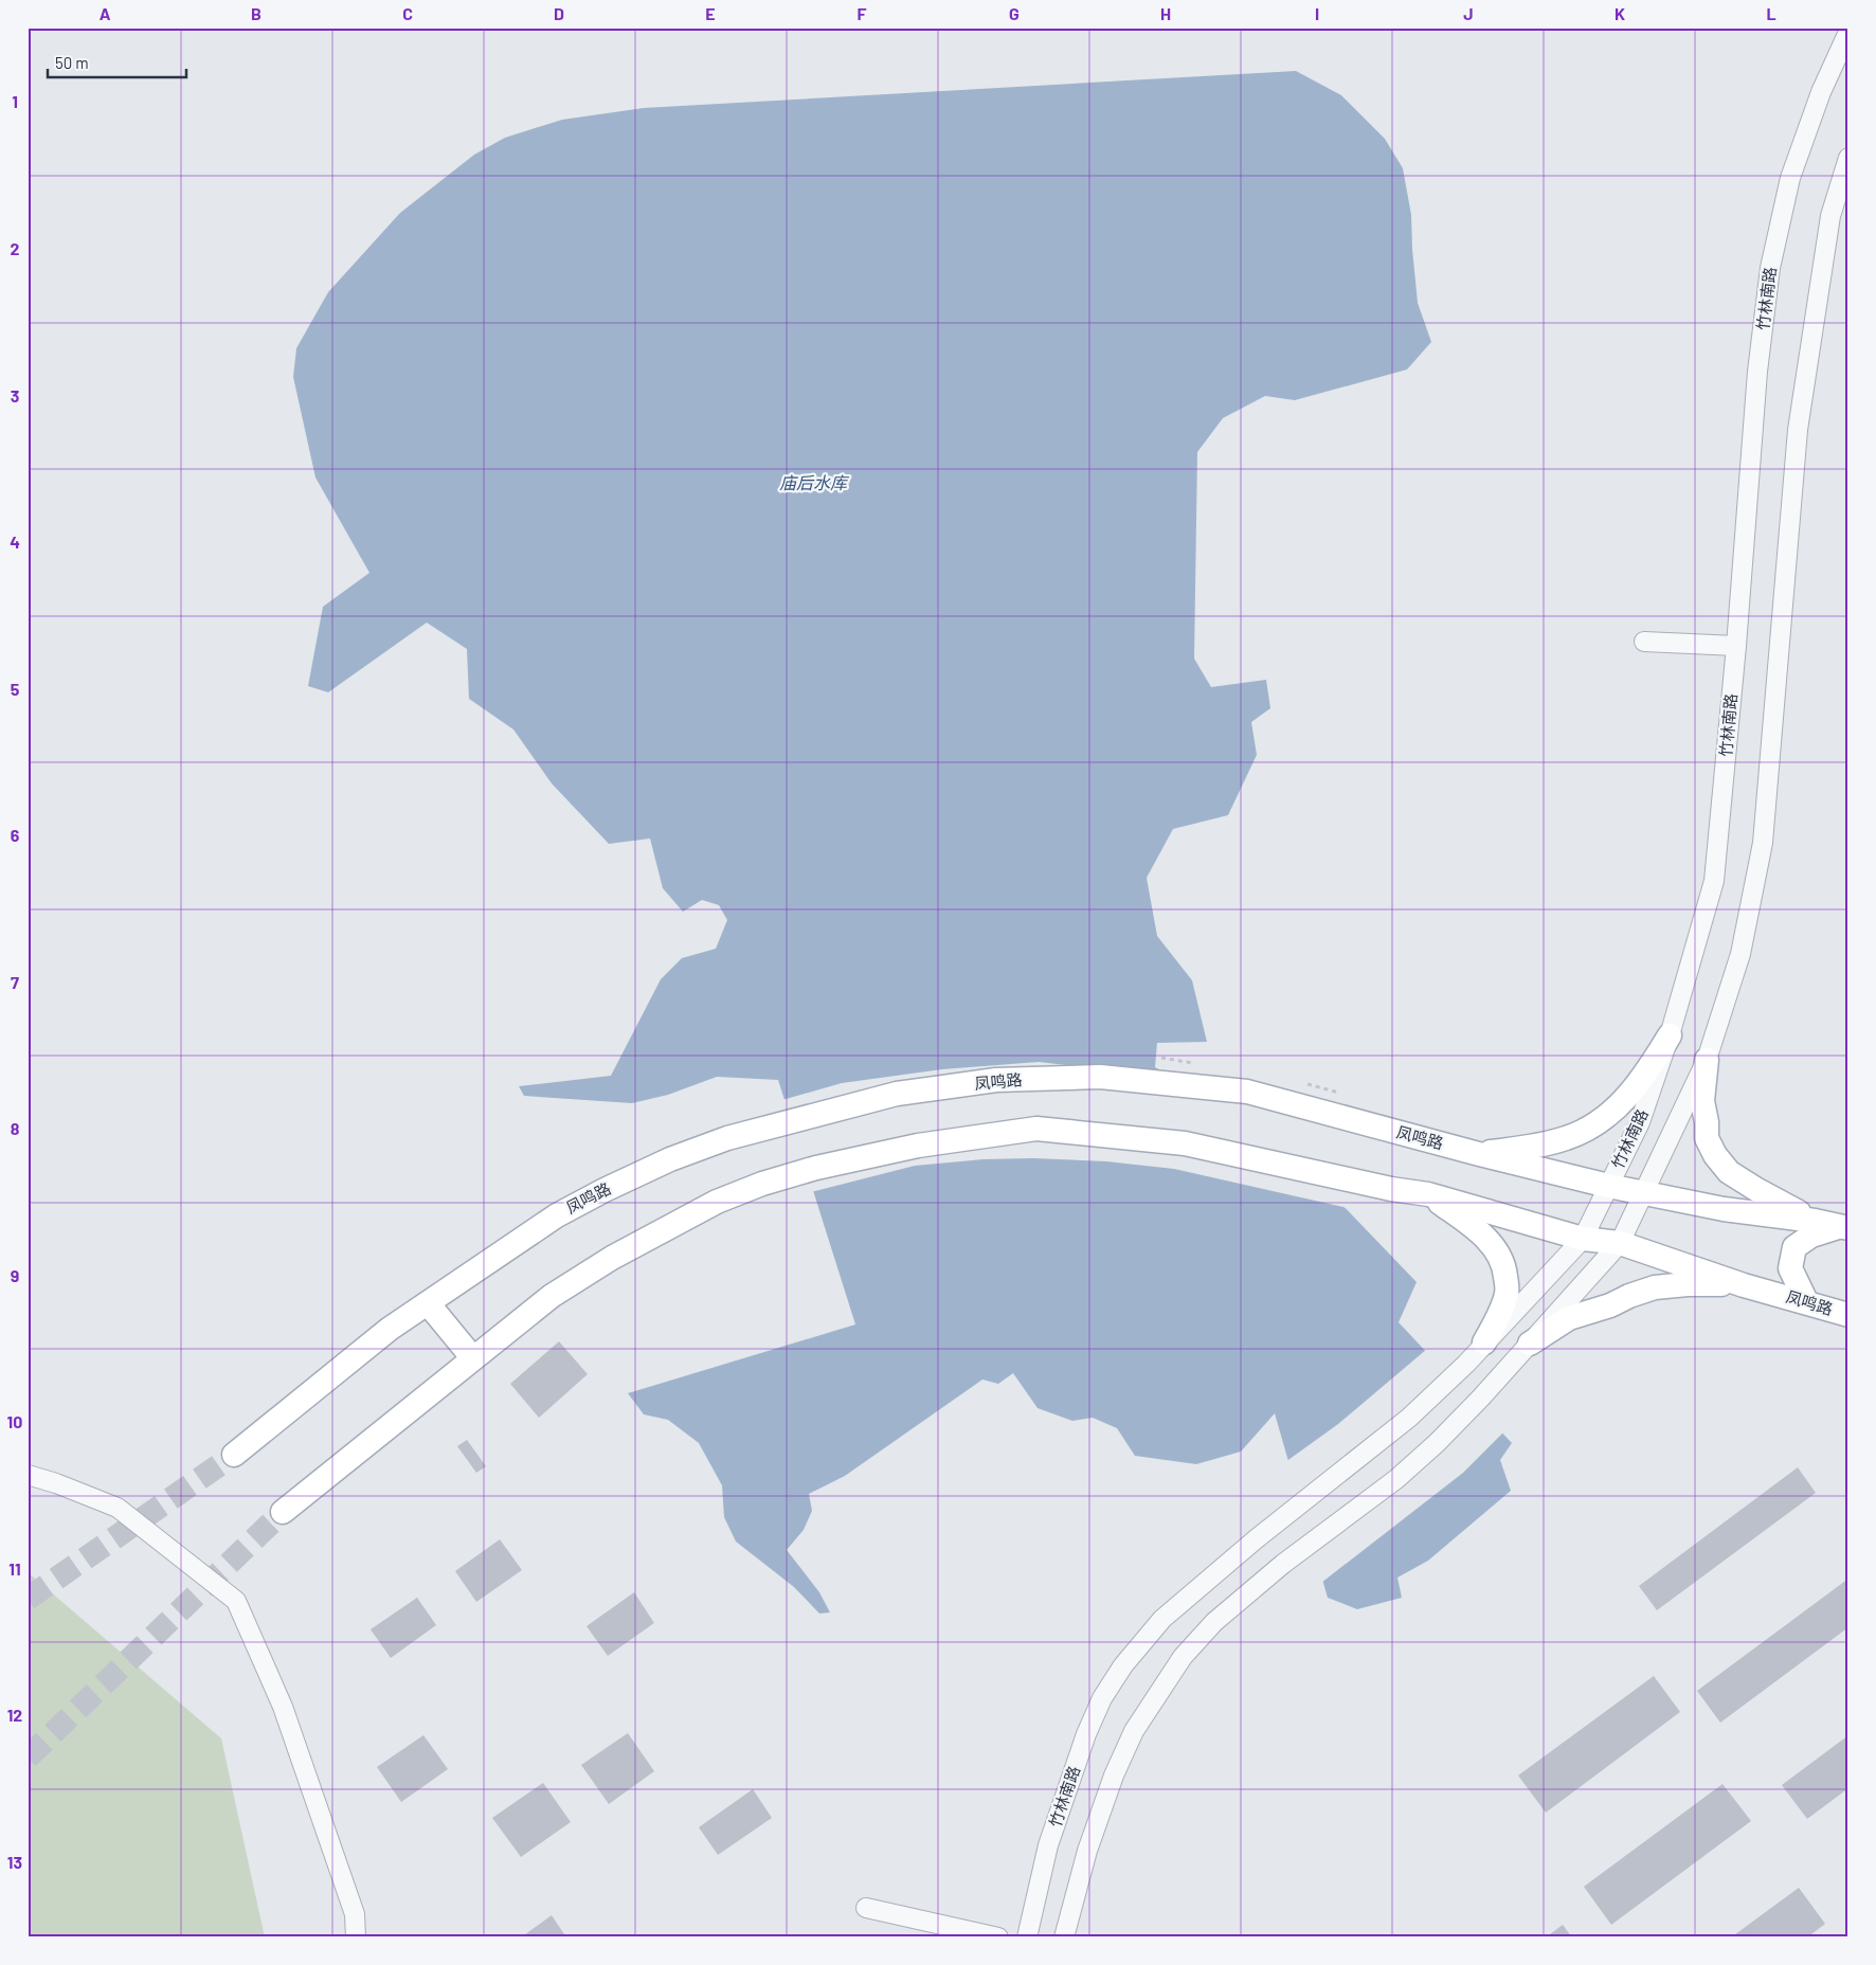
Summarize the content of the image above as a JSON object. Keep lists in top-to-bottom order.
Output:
{
  "streets": {
    "main road": ["凤鸣路"],
    "street": ["竹林南路"]
  },
  "crossings": [
    ["竹林南路", "凤鸣路"]
  ],
  "water": ["庙后水库"],
  "scale_bar": "50 m",
  "grid": {
    "columns": [
      "A",
      "B",
      "C",
      "D",
      "E",
      "F",
      "G",
      "H",
      "I",
      "J",
      "K",
      "L"
    ],
    "rows": [
      "1",
      "2",
      "3",
      "4",
      "5",
      "6",
      "7",
      "8",
      "9",
      "10",
      "11",
      "12",
      "13"
    ]
  }
}
